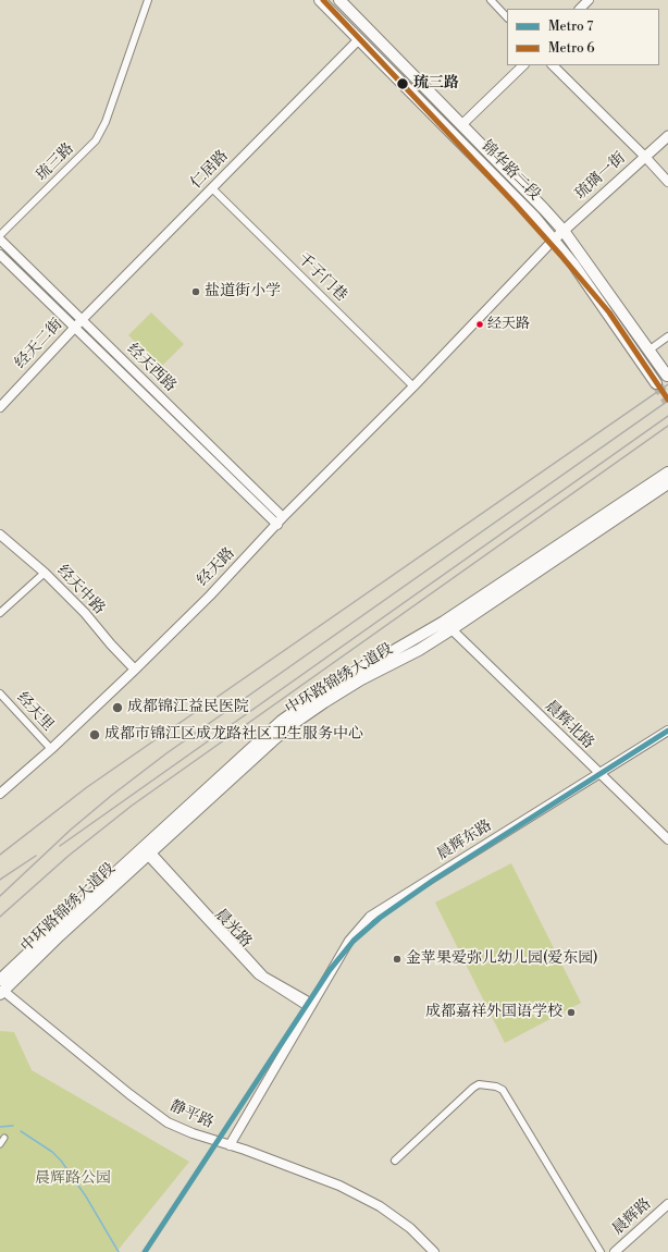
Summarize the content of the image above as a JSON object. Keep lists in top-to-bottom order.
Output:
{
  "streets": {
    "main road": ["锦华路二段", "琉璃一街", "中环路锦绣大道段"],
    "street": [
      "琉三路",
      "仁居路",
      "千子门巷",
      "经天二街",
      "经天西路",
      "经天路",
      "经天中路",
      "经天里",
      "晨辉北路",
      "晨辉东路",
      "晨光路",
      "静平路",
      "晨辉路"
    ]
  },
  "crossings": [
    ["仁居路", "锦华路二段"],
    ["仁居路", "千子门巷"],
    ["仁居路", "经天二街"],
    ["仁居路", "经天西路"],
    ["锦华路二段", "琉璃一街"],
    ["锦华路二段", "经天路"],
    ["琉璃一街", "经天路"],
    ["千子门巷", "经天路"],
    ["经天二街", "经天西路"],
    ["经天西路", "经天路"],
    ["经天路", "经天中路"],
    ["经天路", "经天里"],
    ["中环路锦绣大道段", "晨辉北路"],
    ["中环路锦绣大道段", "晨光路"],
    ["中环路锦绣大道段", "静平路"],
    ["晨辉北路", "晨辉东路"],
    ["晨辉东路", "晨光路"],
    ["晨辉东路", "静平路"]
  ],
  "parks": ["晨辉路公园"],
  "places": [
    "琉三路",
    "盐道街小学",
    "经天路",
    "成都锦江益民医院",
    "成都市锦江区成龙路社区卫生服务中心",
    "金苹果爱弥儿幼儿园(爱东园)",
    "成都嘉祥外国语学校"
  ],
  "lines": ["metro line 6", "metro line 7"],
  "legend": ["Metro 7", "Metro 6"]
}
